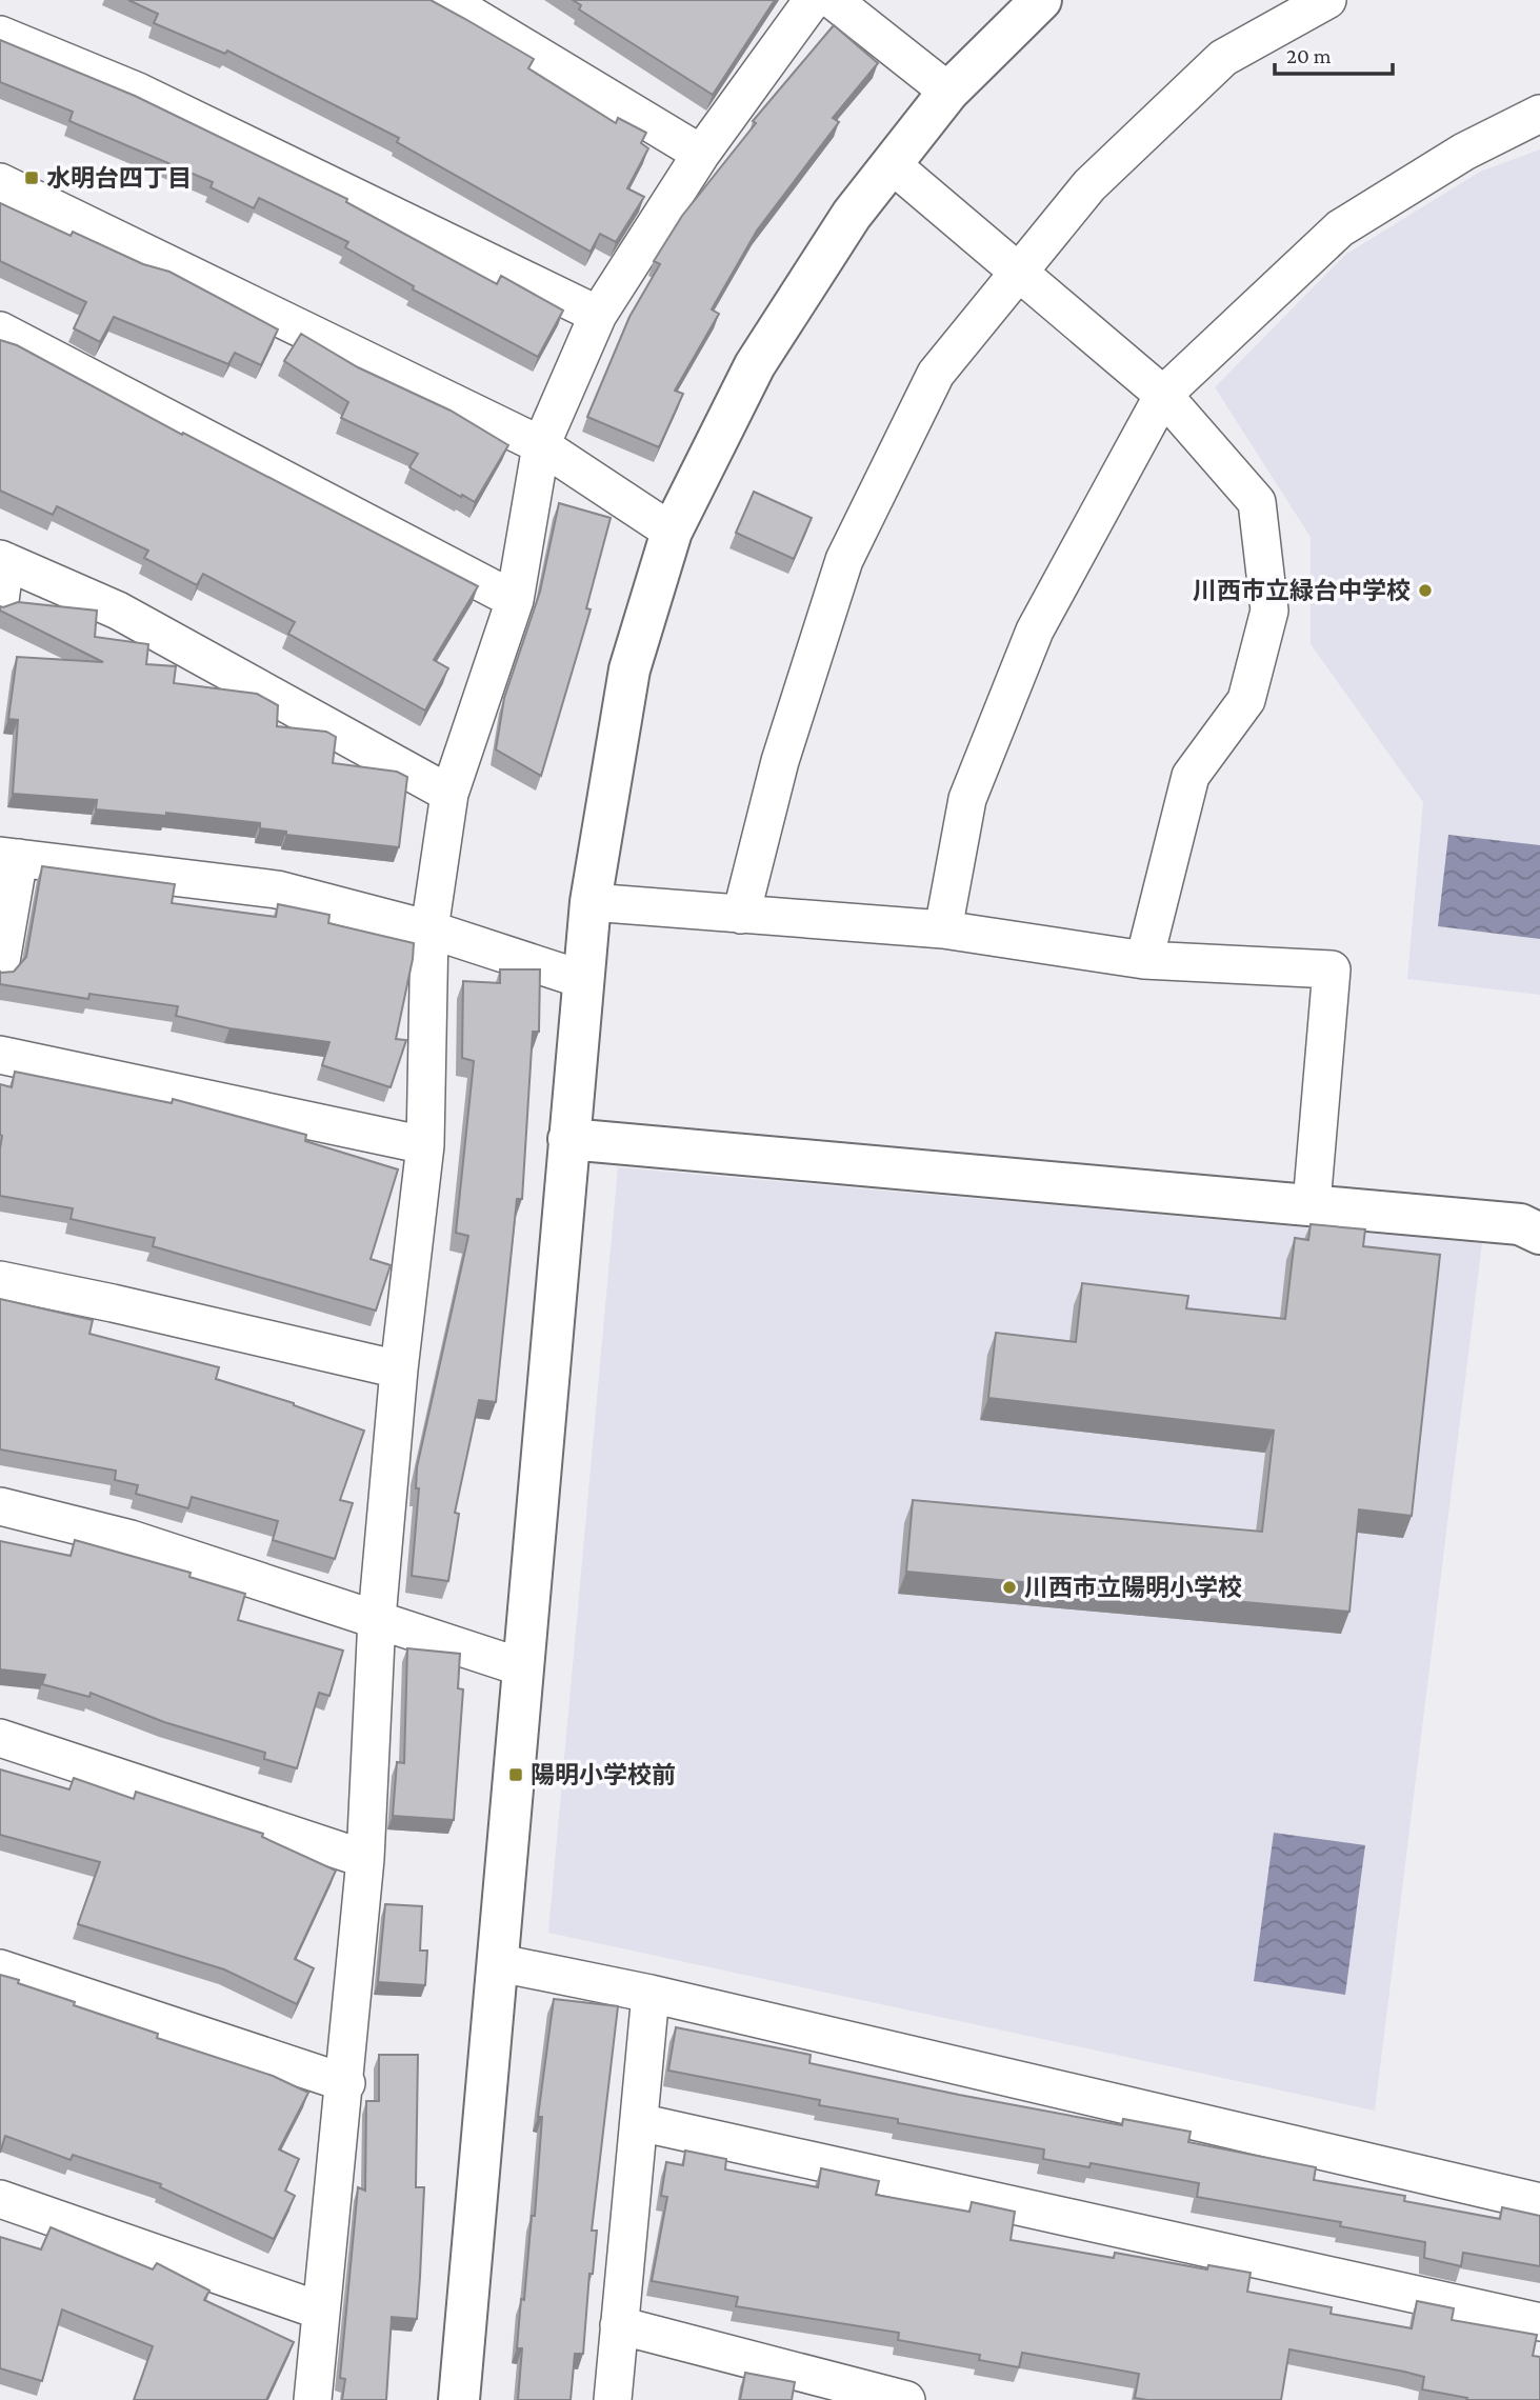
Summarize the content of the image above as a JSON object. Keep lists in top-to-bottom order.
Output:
{
  "places": {
    "transit": ["水明台四丁目", "陽明小学校前"],
    "other": ["川西市立緑台中学校", "川西市立陽明小学校"]
  },
  "scale_bar": "20 m"
}
